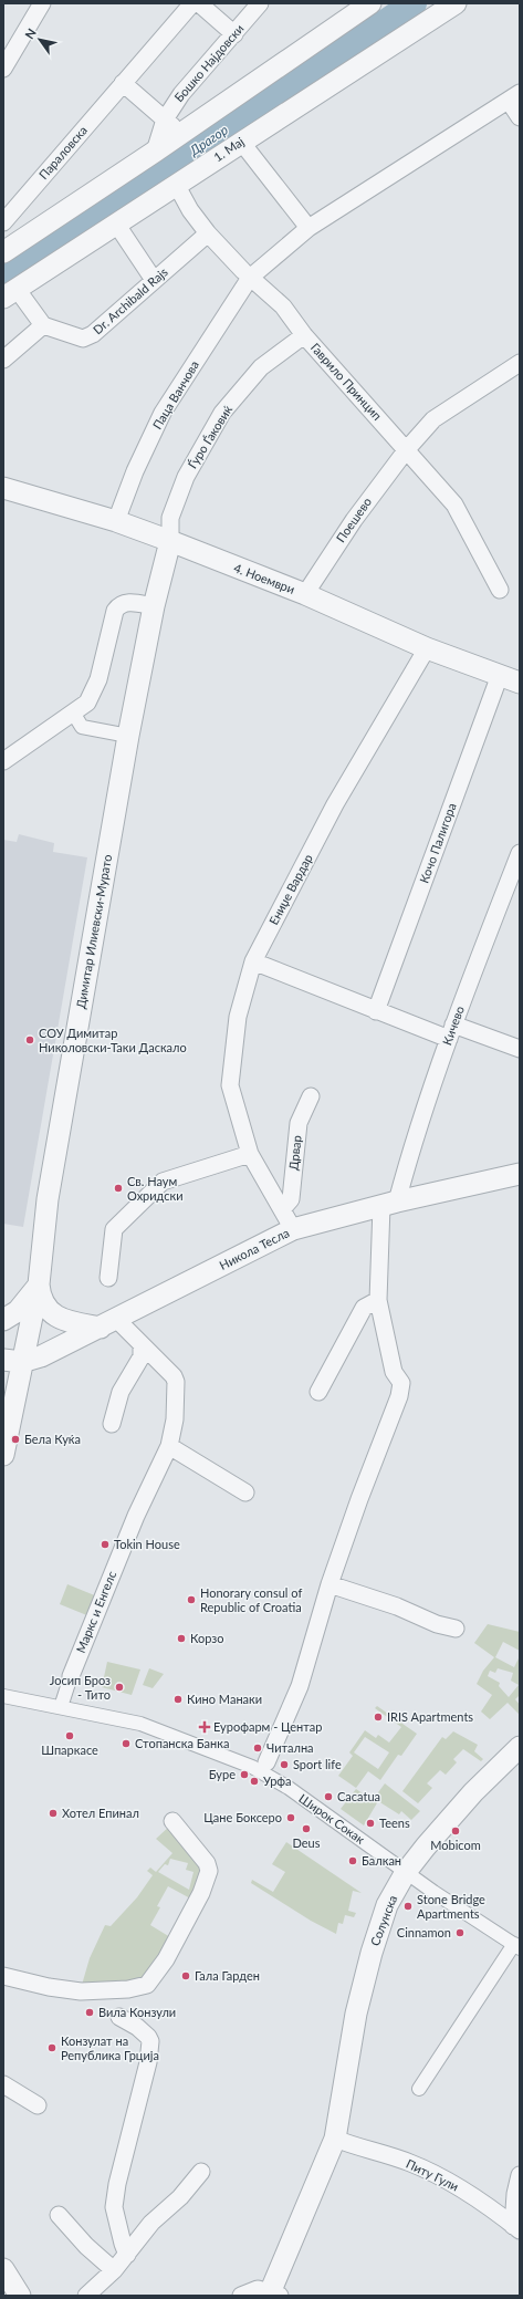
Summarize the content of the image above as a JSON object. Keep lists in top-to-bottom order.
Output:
{
  "streets": {
    "street": [
      "Бошко Најдовски",
      "1. Мај",
      "Параловска",
      "Dr. Archibald Rajs",
      "Гаврило Принцип",
      "Паца Ванчова",
      "Ѓуро Ѓаковиќ",
      "Поешево",
      "4. Ноември",
      "Кочо Палигора",
      "Ениџе Вардар",
      "Димитар Илиевски-Мурато",
      "Кичево",
      "Дрвар",
      "Никола Тесла",
      "Маркс и Енгелс",
      "Широк Сокак",
      "Солунска",
      "Питу Гули"
    ]
  },
  "crossings": [
    ["1. Мај", "Гаврило Принцип"],
    ["Dr. Archibald Rajs", "Гаврило Принцип"],
    ["Гаврило Принцип", "Паца Ванчова"],
    ["Гаврило Принцип", "Ѓуро Ѓаковиќ"],
    ["Гаврило Принцип", "Поешево"],
    ["Паца Ванчова", "4. Ноември"],
    ["Ѓуро Ѓаковиќ", "4. Ноември"],
    ["Ѓуро Ѓаковиќ", "Димитар Илиевски-Мурато"],
    ["Поешево", "4. Ноември"],
    ["4. Ноември", "Кочо Палигора"],
    ["4. Ноември", "Ениџе Вардар"],
    ["4. Ноември", "Димитар Илиевски-Мурато"],
    ["Ениџе Вардар", "Дрвар"],
    ["Ениџе Вардар", "Никола Тесла"],
    ["Димитар Илиевски-Мурато", "Никола Тесла"],
    ["Кичево", "Никола Тесла"],
    ["Никола Тесла", "Маркс и Енгелс"],
    ["Маркс и Енгелс", "Широк Сокак"],
    ["Широк Сокак", "Солунска"],
    ["Солунска", "Питу Гули"]
  ],
  "water": ["Драгор"],
  "places": {
    "other": [
      "СОУ Димитар Николовски-Таки Даскало",
      "Св. Наум Охридски",
      "Бела Куќа",
      "Tokin House",
      "Honorary consul of Republic of Croatia",
      "Корзо",
      "Јосип Броз - Тито",
      "Кино Манаки",
      "IRIS Apartments",
      "Шпаркасе",
      "Стопанска Банка",
      "Читална",
      "Sport life",
      "Буре",
      "Урфа",
      "Cacatua",
      "Хотел Епинал",
      "Цане Боксеро",
      "Teens",
      "Deus",
      "Mobicom",
      "Балкан",
      "Stone Bridge Apartments",
      "Cinnamon",
      "Гала Гарден",
      "Вила Конзули",
      "Конзулат на Република Грција"
    ],
    "health": ["Еурофарм - Центар"]
  },
  "north": "top left"
}
